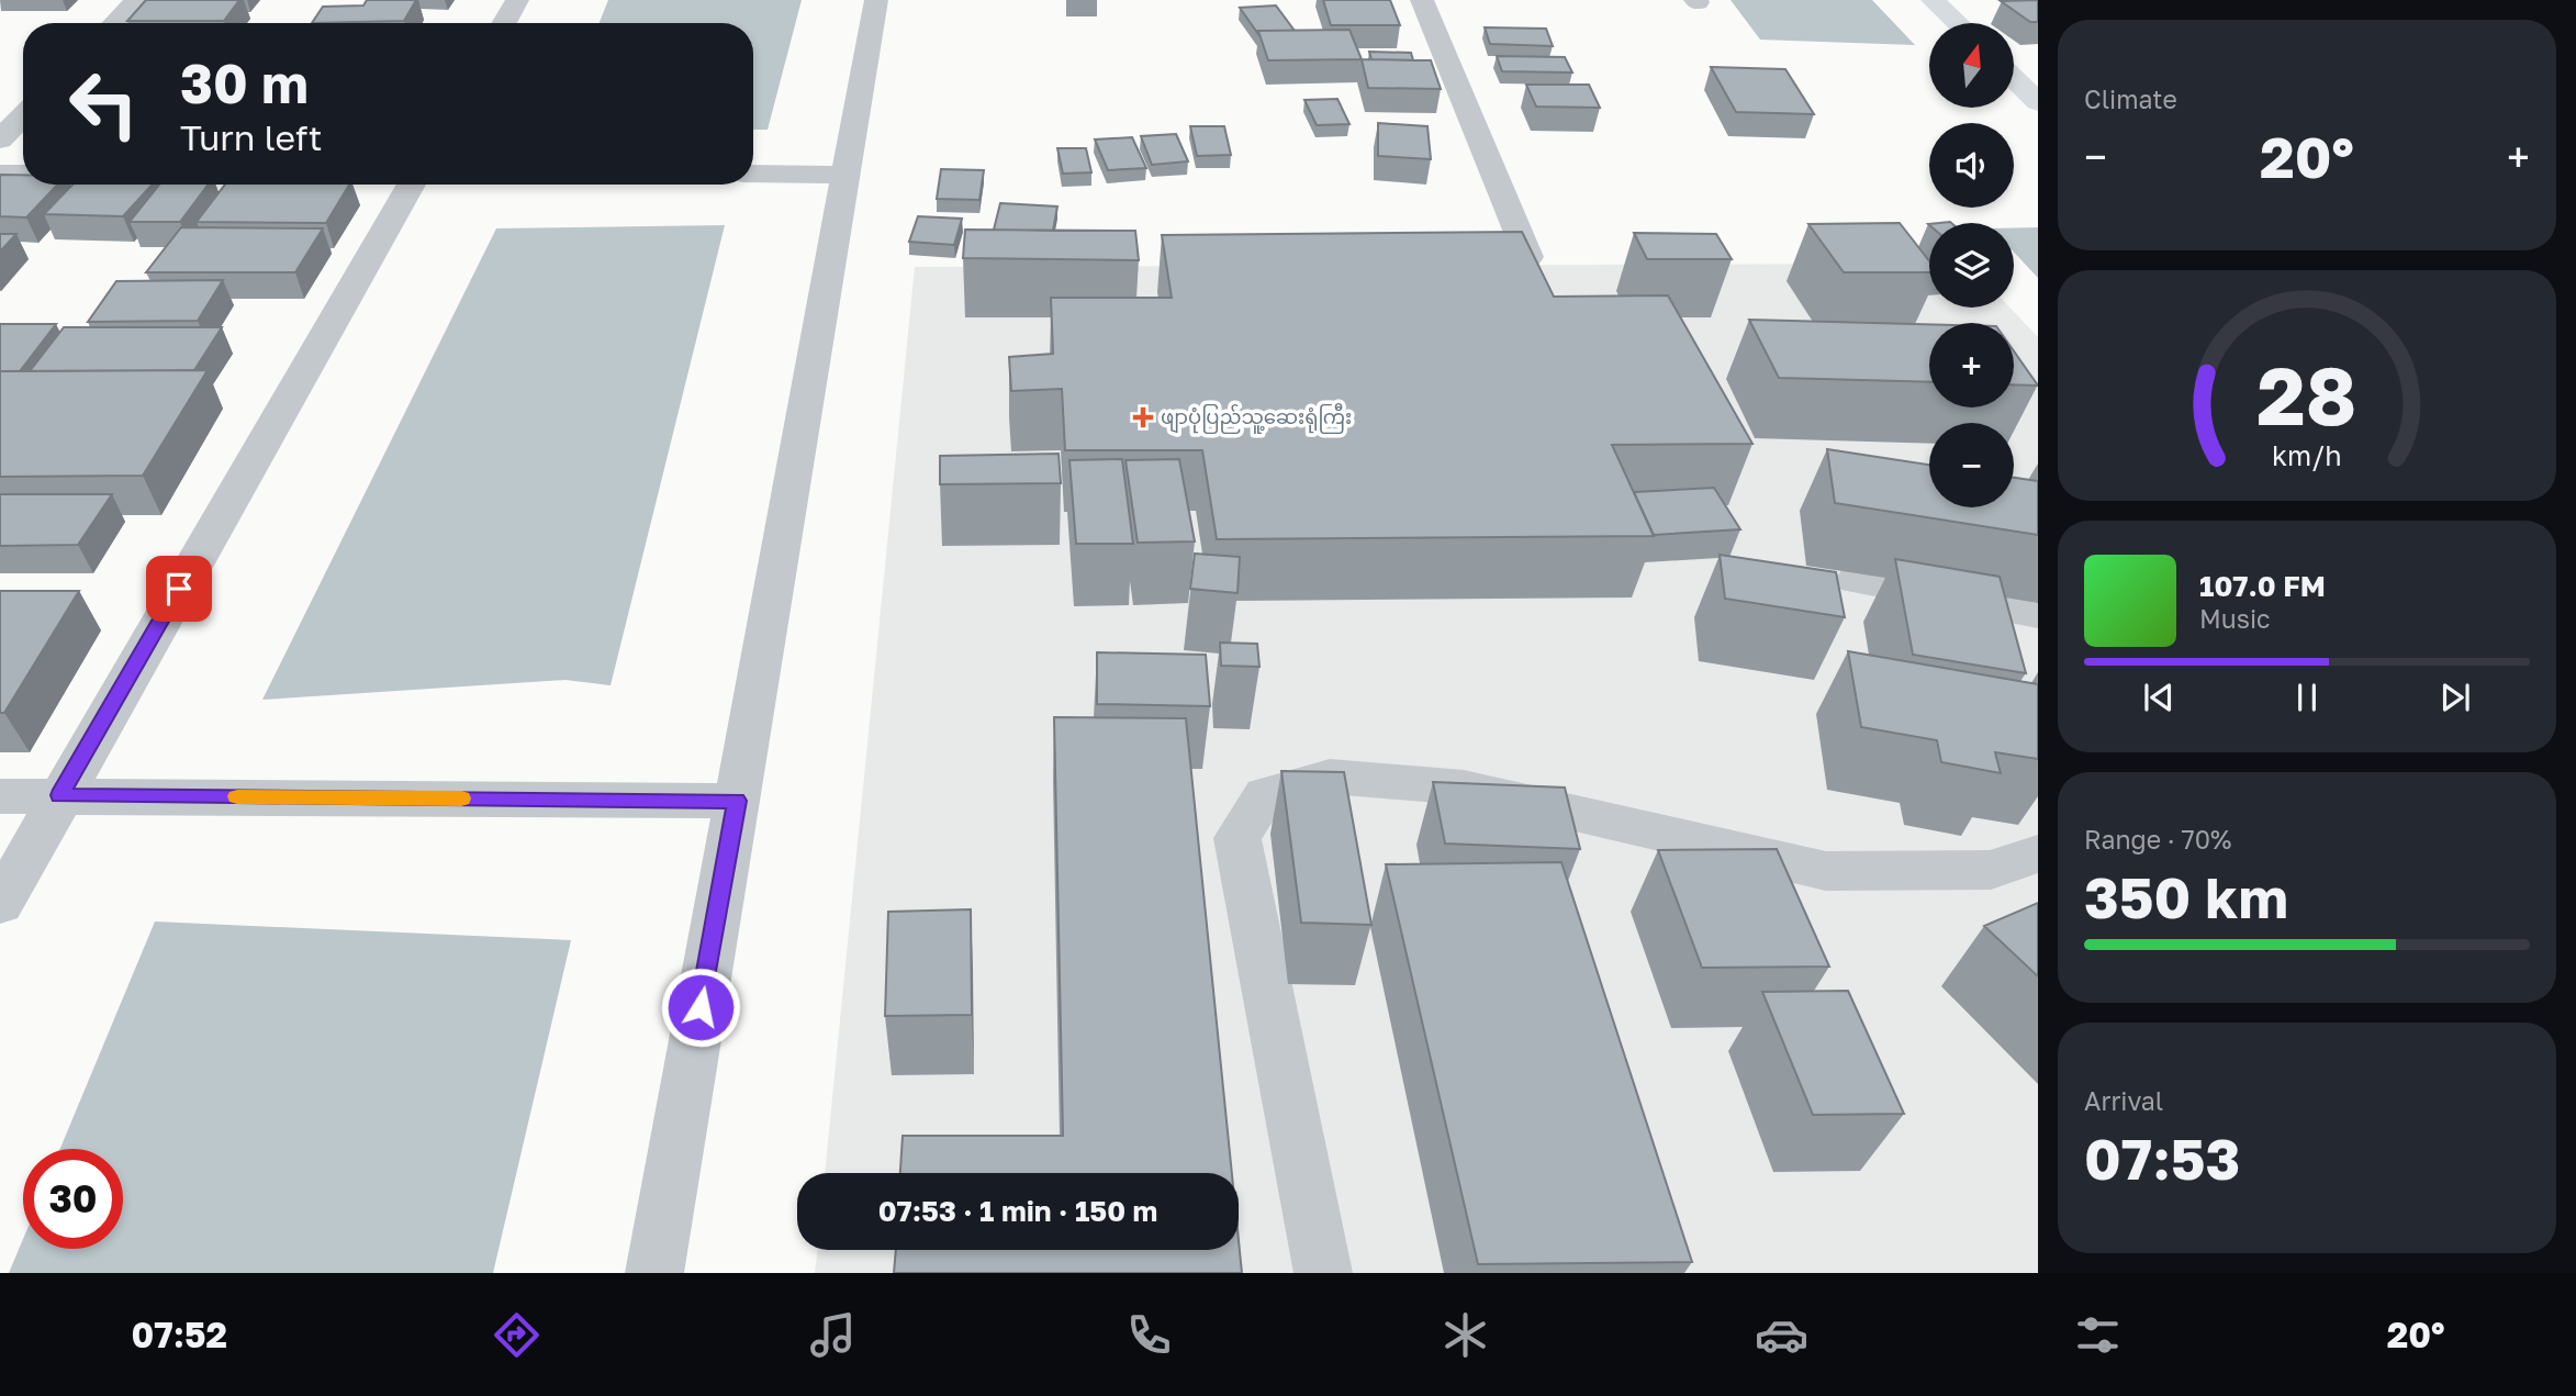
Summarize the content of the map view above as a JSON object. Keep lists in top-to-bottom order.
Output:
{
  "places": {
    "health": ["ဖျာပုံပြည်သူ့ဆေးရုံကြီး"]
  },
  "north": "top",
  "page": {
    "tile": [
      "Climate",
      ["Range · 70%", "350 km"],
      ["Arrival", "07:53"]
    ],
    "map_buttons": ["+", "−"],
    "turn": ["30 m", "Turn left"],
    "heat": ["−", "20°", "+"],
    "song": ["107.0 FM", "Music"],
    "limit": "30",
    "trip": "07:53 · 1 min · 150 m",
    "tabs": ["07:52", "20°"],
    "gauge": ["28", "km/h"]
  }
}
